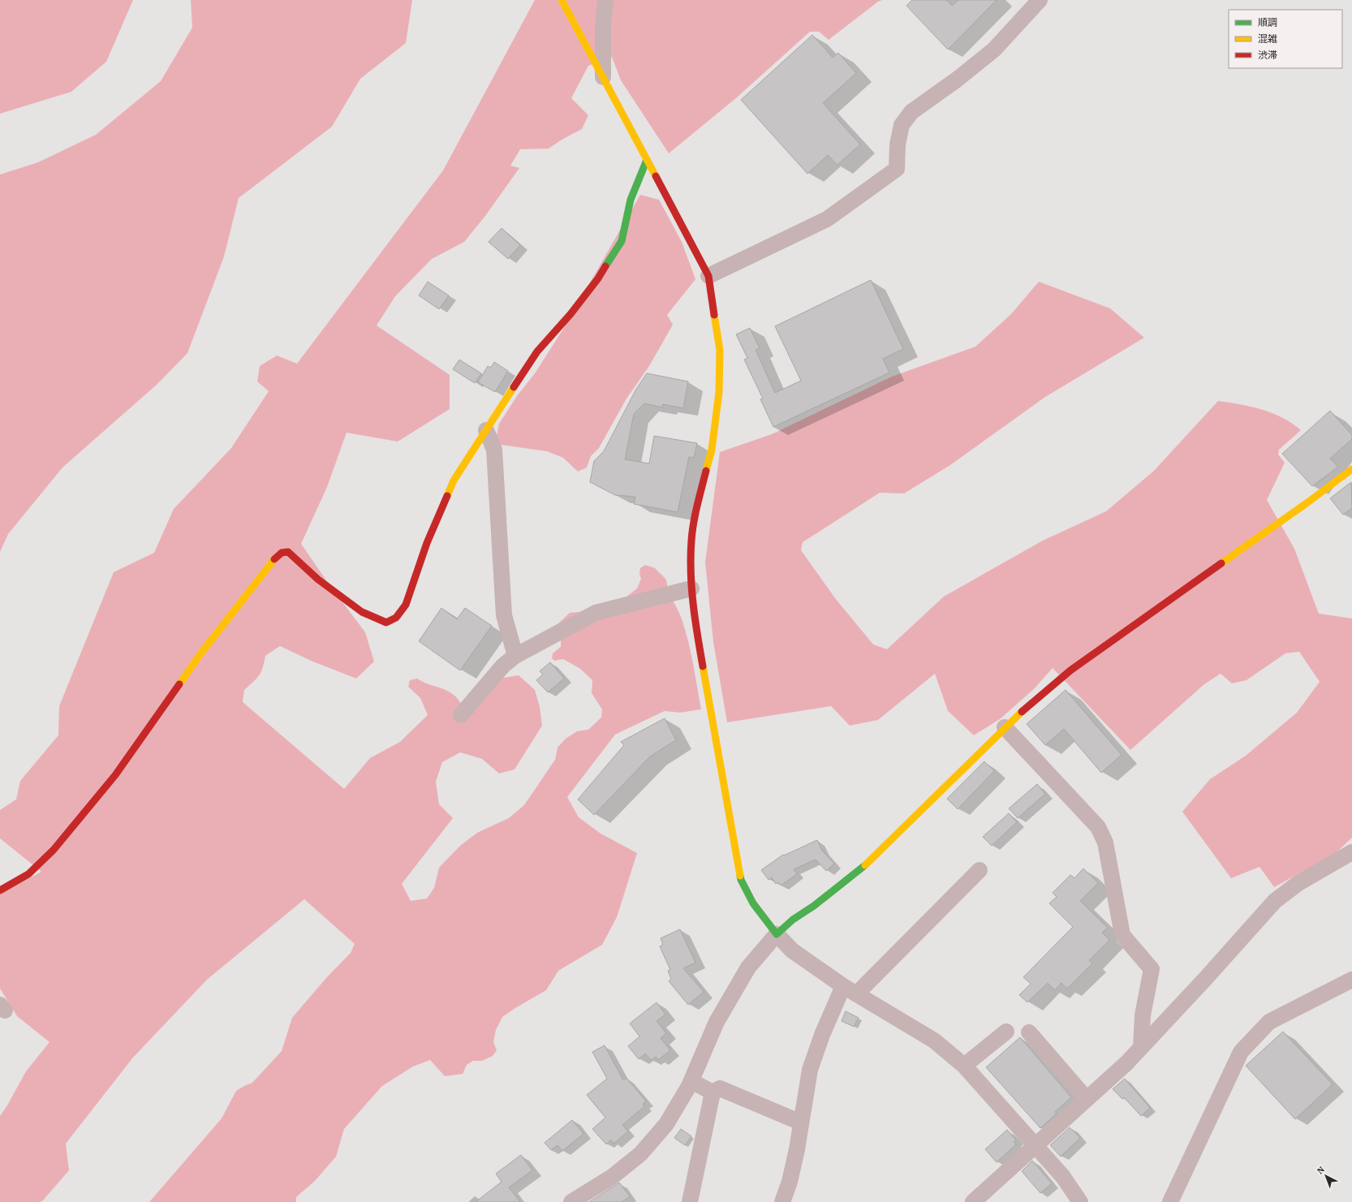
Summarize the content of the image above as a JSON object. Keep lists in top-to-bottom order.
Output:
{
  "legend": ["順調", "混雑", "渋滞"],
  "north": "top left"
}
